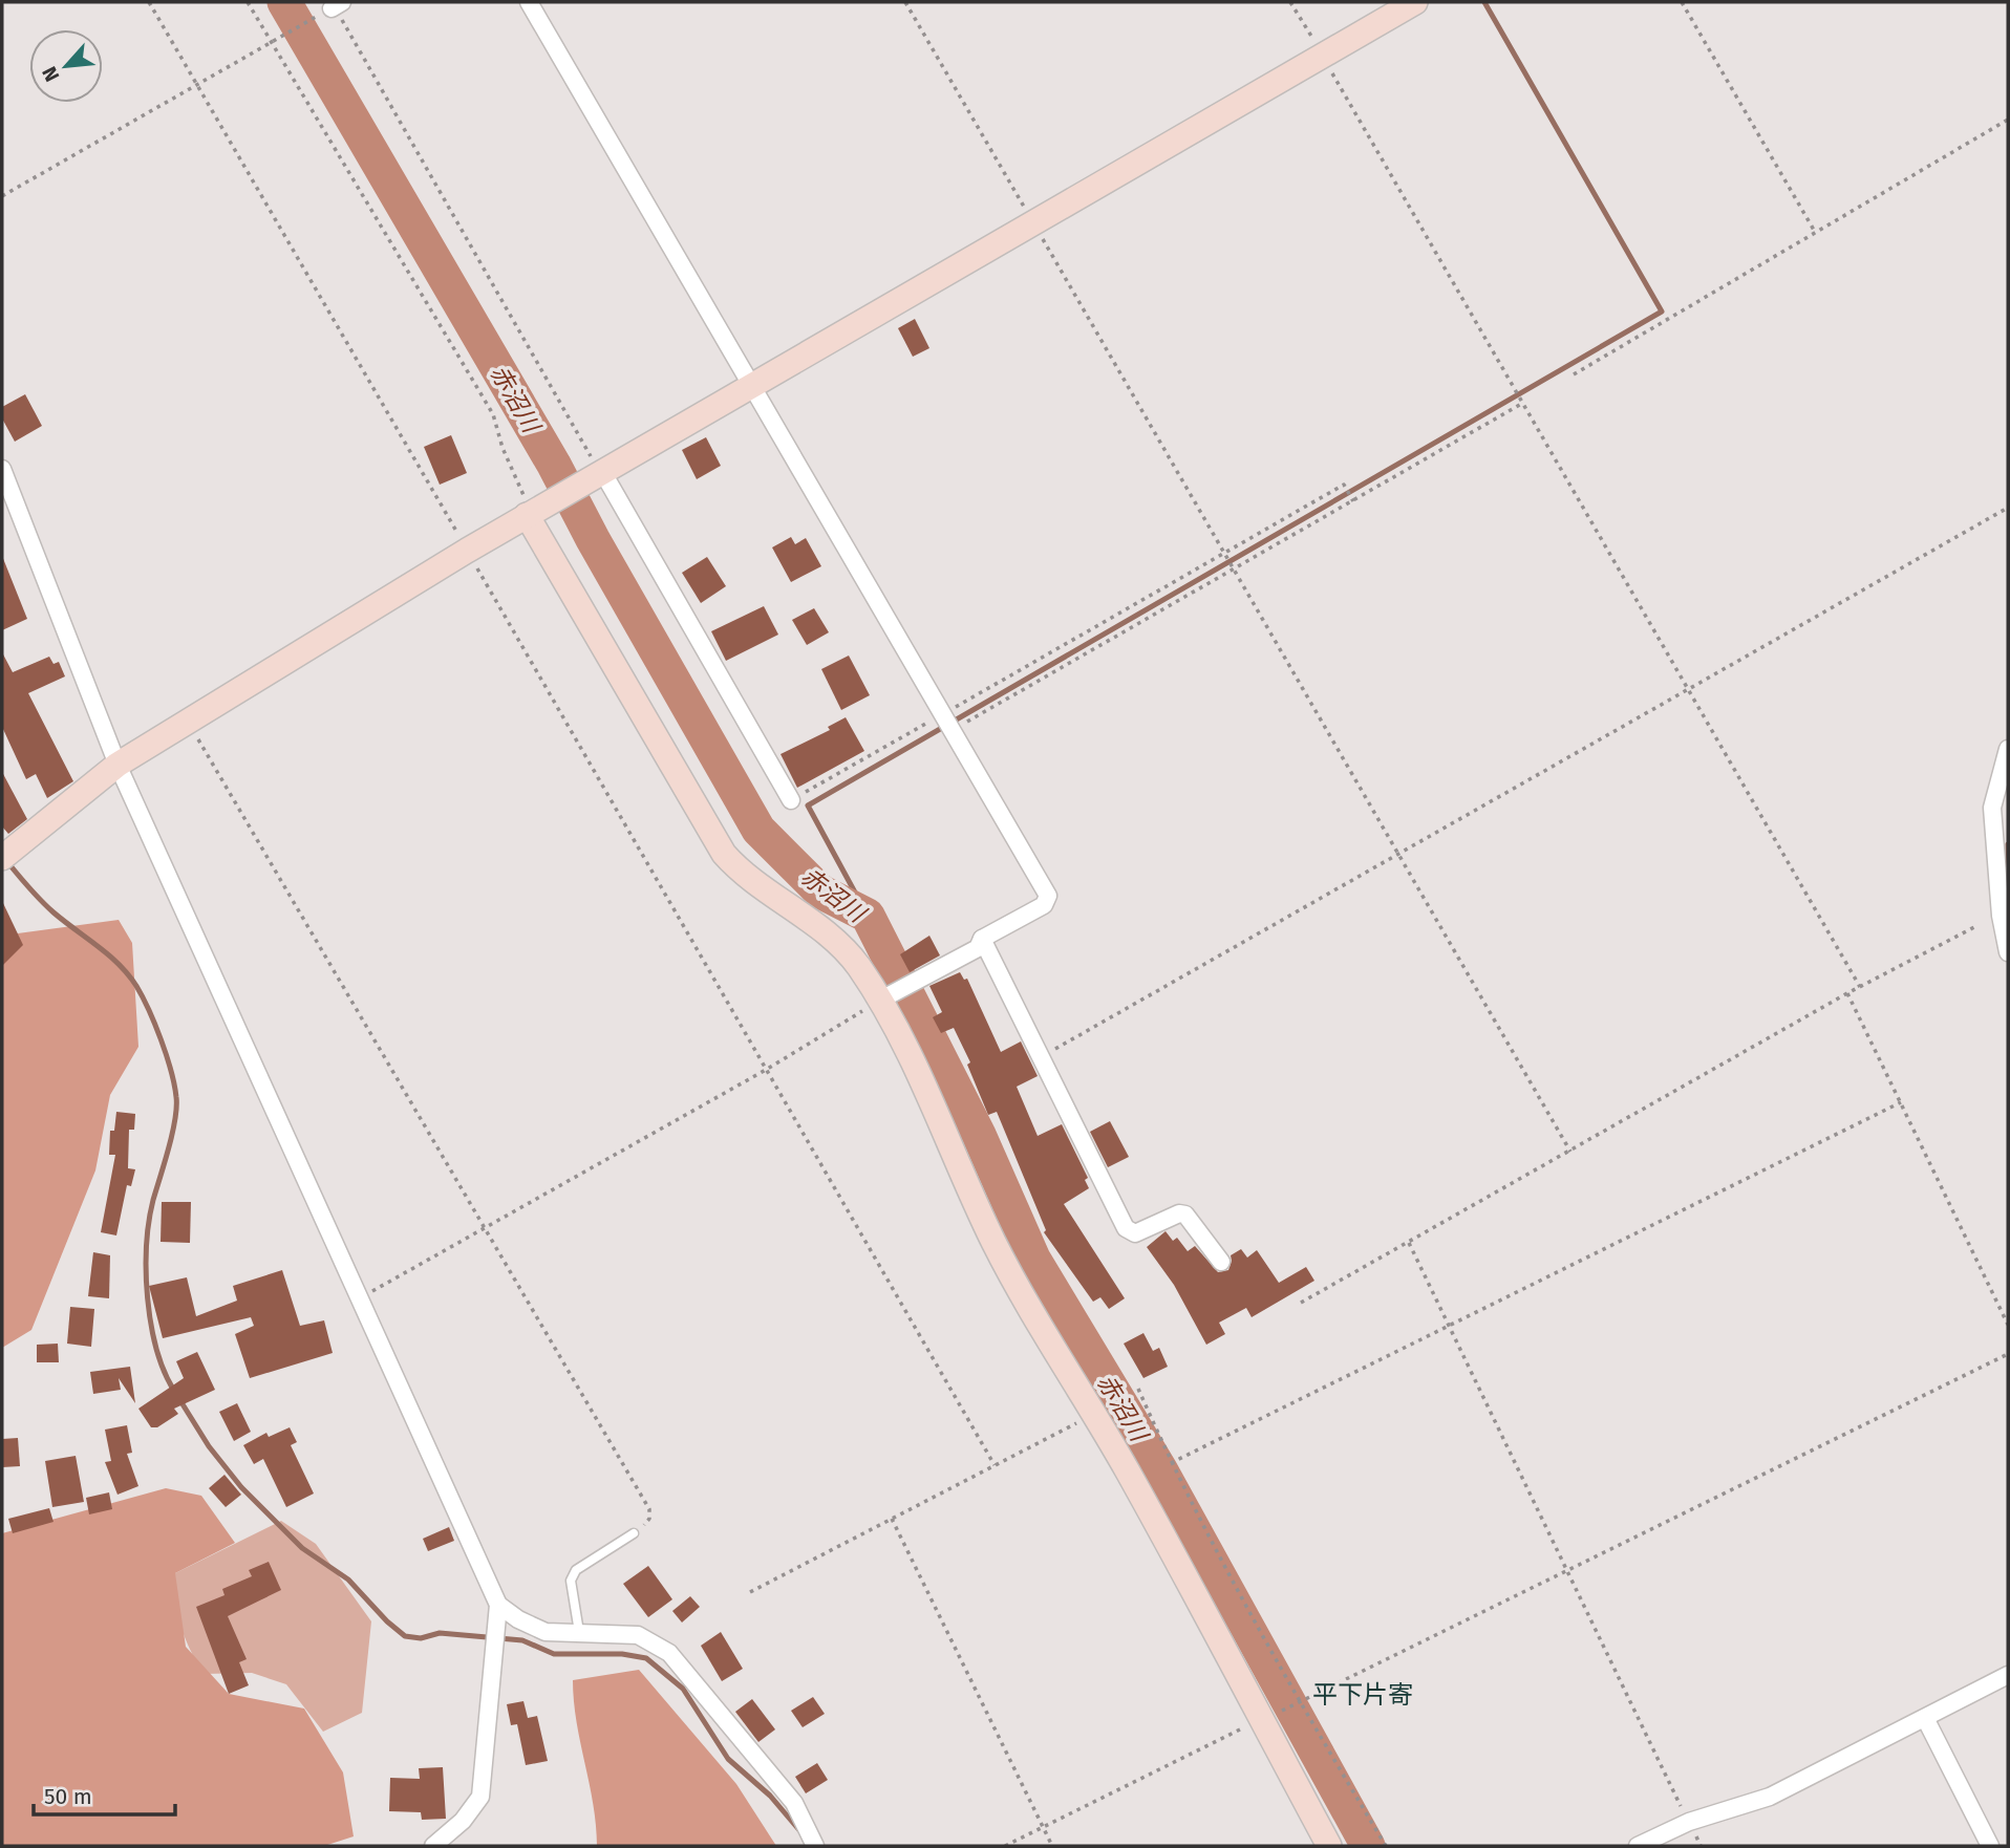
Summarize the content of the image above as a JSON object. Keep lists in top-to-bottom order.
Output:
{
  "districts": ["平下片寄"],
  "water": ["赤沼川"],
  "scale_bar": "50 m",
  "north": "bottom left"
}
